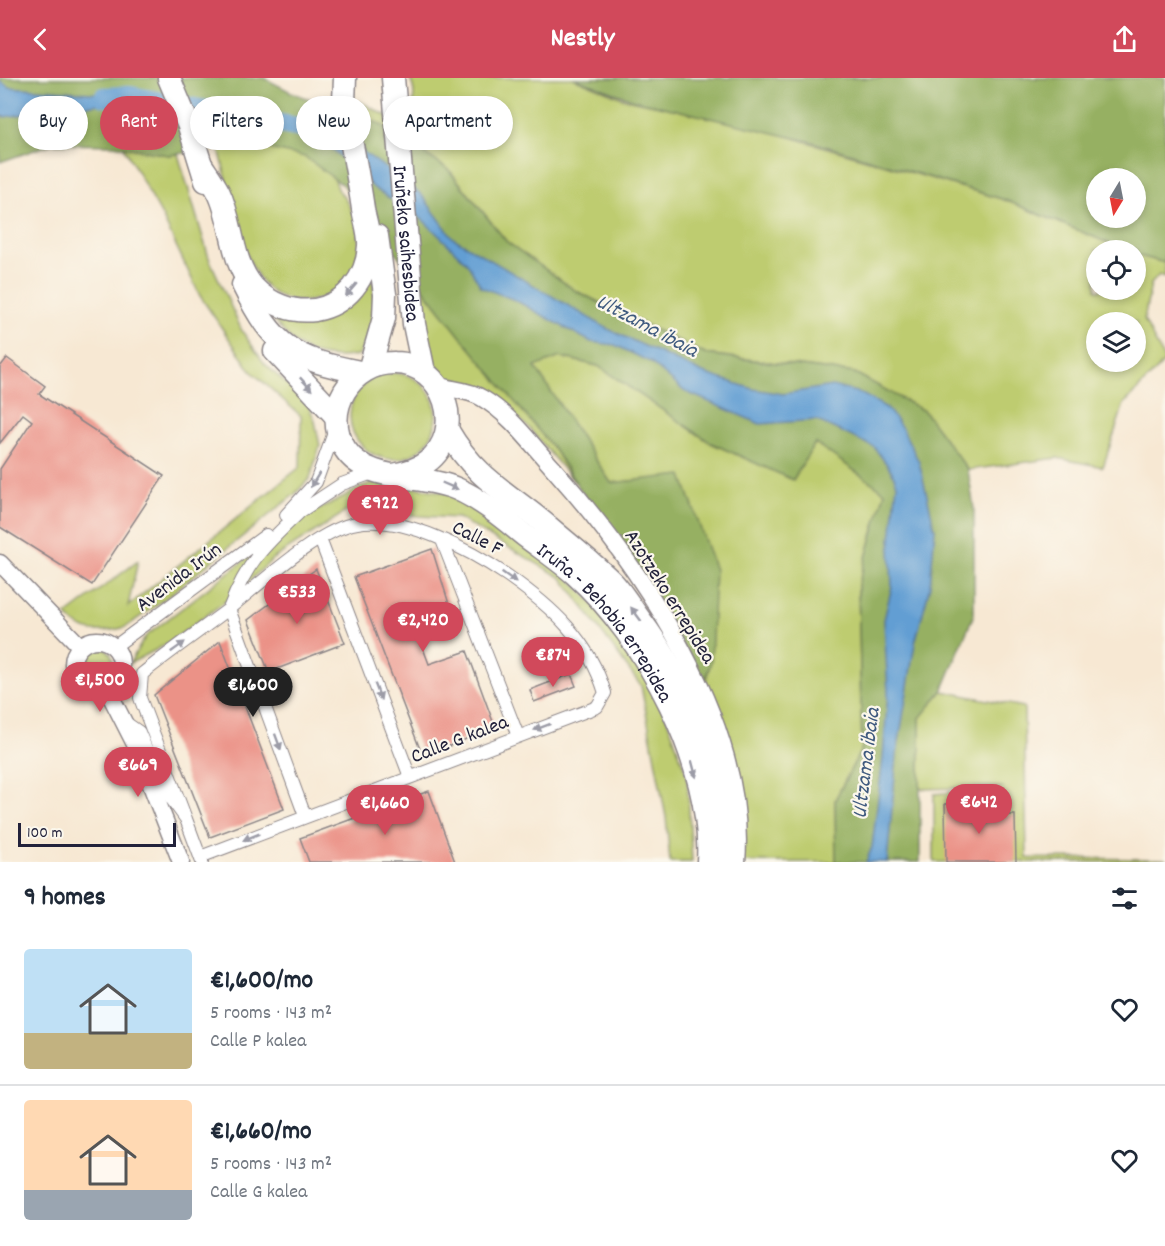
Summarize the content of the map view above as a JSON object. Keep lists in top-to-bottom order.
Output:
{
  "streets": {
    "highway": ["Iruñeko saihesbidea", "Iruña - Behobia errepidea"],
    "street": [
      "Calle F",
      "Avenida Irún",
      "Azotzeko errepidea",
      "Calle G kalea"
    ]
  },
  "crossings": [
    ["Iruñeko saihesbidea", "Avenida Irún"],
    ["Iruñeko saihesbidea", "Azotzeko errepidea"],
    ["Iruñeko saihesbidea", "Iruña - Behobia errepidea"],
    ["Calle F", "Avenida Irún"],
    ["Calle F", "Calle G kalea"],
    ["Avenida Irún", "Azotzeko errepidea"],
    ["Avenida Irún", "Iruña - Behobia errepidea"],
    ["Azotzeko errepidea", "Iruña - Behobia errepidea"]
  ],
  "one_way": ["Calle G kalea"],
  "water": ["Ultzama ibaia"],
  "scale_bar": "100 m",
  "north": "bottom",
  "page": {
    "header": "Nestly",
    "chip": [
      "Buy",
      "Rent",
      "Filters",
      "New",
      "Apartment"
    ],
    "price": [
      "€922",
      "€533",
      "€2,420",
      "€874",
      "€1,500",
      "€1,600",
      "€669",
      "€642",
      "€1,660"
    ],
    "scale": "100 m",
    "heading": "9 homes",
    "list": [
      {
        "name": "€1,600/mo",
        "note": "5 rooms · 143 m² · Calle P kalea"
      },
      {
        "name": "€1,660/mo",
        "note": "5 rooms · 143 m² · Calle G kalea"
      }
    ]
  }
}
